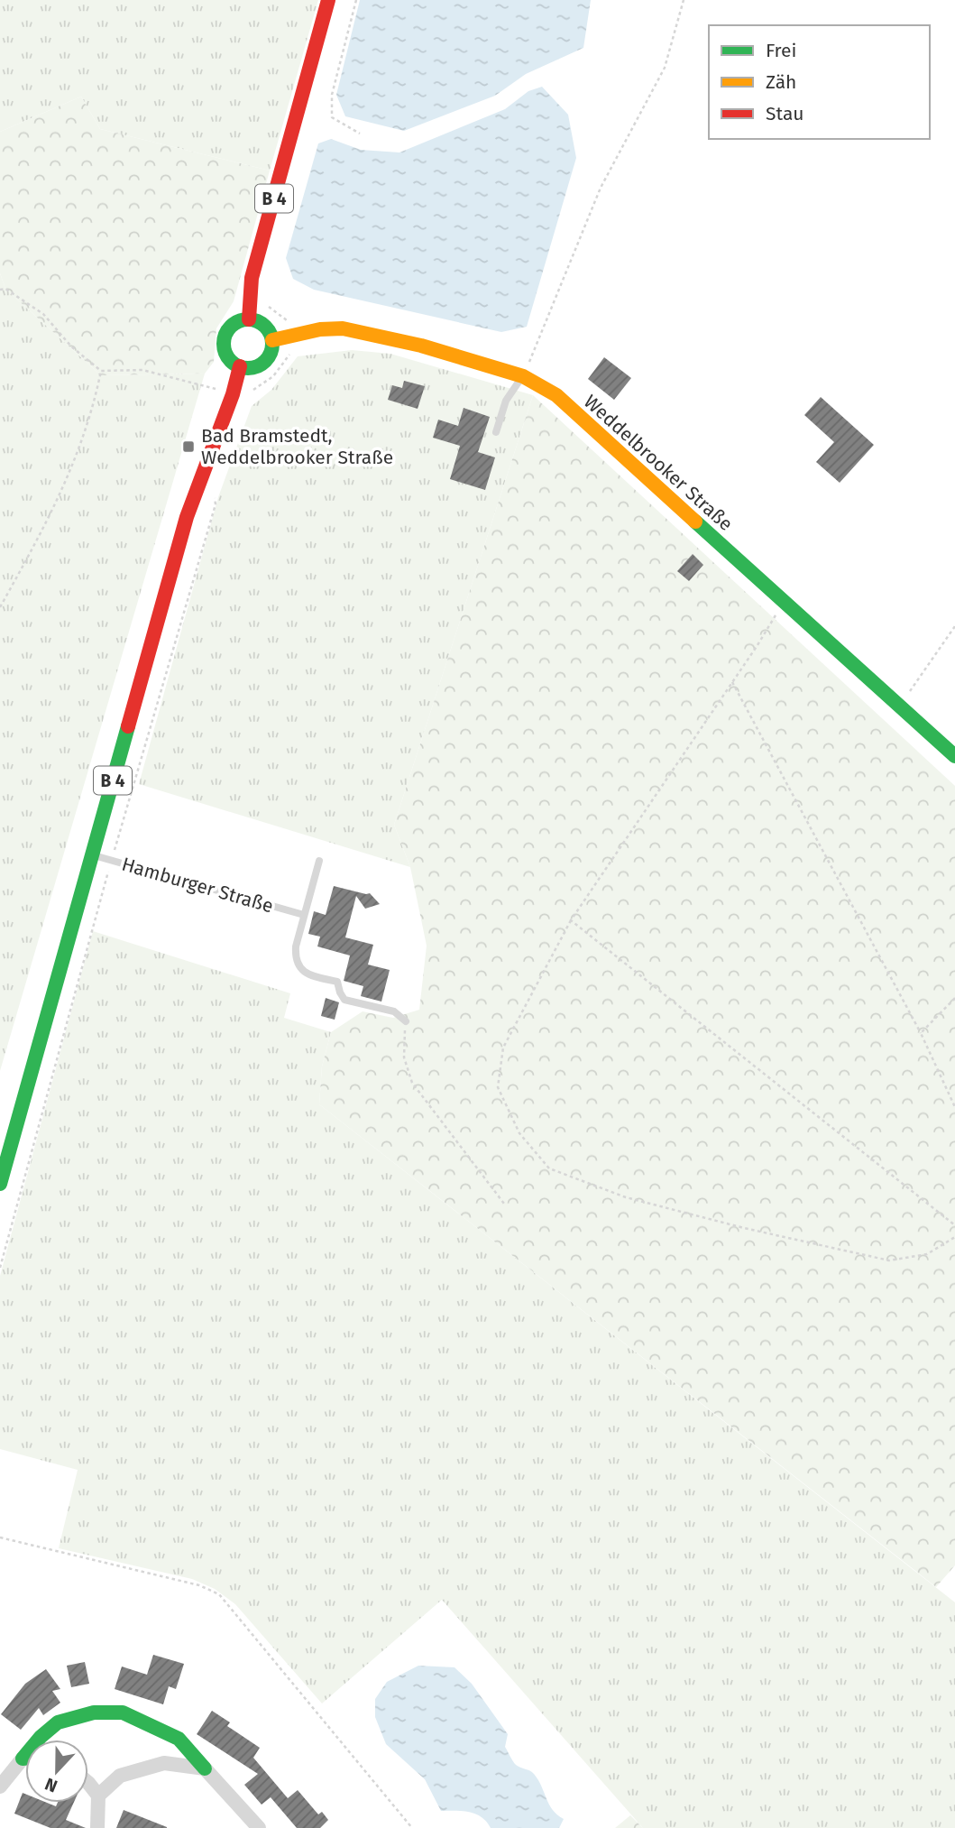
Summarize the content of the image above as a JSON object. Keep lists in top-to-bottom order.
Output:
{
  "streets": {
    "main road": ["B 4", "Weddelbrooker Straße"],
    "lane": ["Hamburger Straße"]
  },
  "crossings": [
    ["B 4", "Weddelbrooker Straße"],
    ["B 4", "Hamburger Straße"]
  ],
  "places": {
    "transit": ["Bad Bramstedt, Weddelbrooker Straße"]
  },
  "legend": ["Frei", "Zäh", "Stau"],
  "north": "bottom"
}
